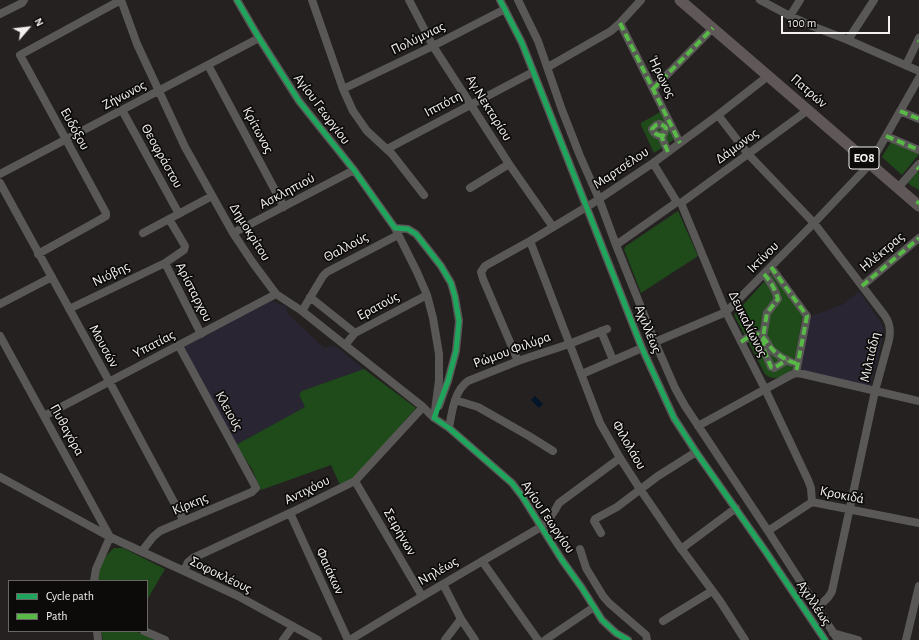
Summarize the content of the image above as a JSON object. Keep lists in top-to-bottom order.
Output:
{
  "streets": {
    "main road": ["Πατρών", "ΕΟ8"],
    "street": [
      "Πολύμνιας",
      "Ήρωνος",
      "Ζήνωνος",
      "Ιππότη",
      "Αγ.Νεκταρίου",
      "Αγίου Γεωργίου",
      "Ευδόξου",
      "Κρίτωνος",
      "Δάμωνος",
      "Θεοφράστου",
      "Μαρτσέλου",
      "Ασκληπιού",
      "Δημοκρίτου",
      "Θαλλούς",
      "Ηλέκτρας",
      "Ικτίνου",
      "Νιόβης",
      "Αρίσταρχου",
      "Ερατούς",
      "Δευκαλίωνος",
      "Αχιλλέως",
      "Υπατίας",
      "Μουσών",
      "Ρώμου Φιλύρα",
      "Μιλτιάδη",
      "Κλειούς",
      "Πυθαγόρα",
      "Φιλολάου",
      "Αντιχόου",
      "Κροκιδά",
      "Κίρκης",
      "Σειρήνων",
      "Φαιάκων",
      "Νηλέως",
      "Σοφοκλέους"
    ]
  },
  "crossings": [
    ["Πολύμνιας", "Αγ.Νεκταρίου"],
    ["Πολύμνιας", "Αχιλλέως"],
    ["Ήρωνος", "Μαρτσέλου"],
    ["Πατρών", "Δάμωνος"],
    ["Πατρών", "Μαρτσέλου"],
    ["Πατρών", "Ικτίνου"],
    ["Ζήνωνος", "Αγίου Γεωργίου"],
    ["Ζήνωνος", "Ευδόξου"],
    ["Ζήνωνος", "Κρίτωνος"],
    ["Ζήνωνος", "Θεοφράστου"],
    ["Ζήνωνος", "Δημοκρίτου"],
    ["Ιππότη", "Αγ.Νεκταρίου"],
    ["Ιππότη", "Αχιλλέως"],
    ["Αγ.Νεκταρίου", "Μαρτσέλου"],
    ["Αγίου Γεωργίου", "Ασκληπιού"],
    ["Αγίου Γεωργίου", "Δημοκρίτου"],
    ["Αγίου Γεωργίου", "Θαλλούς"],
    ["Αγίου Γεωργίου", "Ερατούς"],
    ["Αγίου Γεωργίου", "Ρώμου Φιλύρα"],
    ["Αγίου Γεωργίου", "Νηλέως"],
    ["Ευδόξου", "Δημοκρίτου"],
    ["Ευδόξου", "Μουσών"],
    ["Κρίτωνος", "Ασκληπιού"],
    ["Δάμωνος", "Δευκαλίωνος"],
    ["Δάμωνος", "Αχιλλέως"],
    ["Δάμωνος", "Μιλτιάδη"],
    ["Μαρτσέλου", "Δευκαλίωνος"],
    ["Μαρτσέλου", "Αχιλλέως"],
    ["Μαρτσέλου", "Ρώμου Φιλύρα"],
    ["Μαρτσέλου", "Μιλτιάδη"],
    ["Μαρτσέλου", "Φιλολάου"],
    ["Ασκληπιού", "Δημοκρίτου"],
    ["Δημοκρίτου", "Θαλλούς"],
    ["Δημοκρίτου", "Ερατούς"],
    ["Δημοκρίτου", "Υπατίας"],
    ["Δημοκρίτου", "Αντιχόου"],
    ["Ηλέκτρας", "Μιλτιάδη"],
    ["Ικτίνου", "Δευκαλίωνος"],
    ["Ικτίνου", "Αχιλλέως"],
    ["Ικτίνου", "Μιλτιάδη"],
    ["Νιόβης", "Αρίσταρχου"],
    ["Νιόβης", "Μουσών"],
    ["Αρίσταρχου", "Υπατίας"],
    ["Δευκαλίωνος", "Κροκιδά"],
    ["Αχιλλέως", "Μιλτιάδη"],
    ["Αχιλλέως", "Κροκιδά"],
    ["Υπατίας", "Μουσών"],
    ["Υπατίας", "Κλειούς"],
    ["Υπατίας", "Πυθαγόρα"],
    ["Μουσών", "Κίρκης"],
    ["Ρώμου Φιλύρα", "Φιλολάου"],
    ["Μιλτιάδη", "Κροκιδά"],
    ["Κλειούς", "Κίρκης"],
    ["Πυθαγόρα", "Σοφοκλέους"],
    ["Φιλολάου", "Νηλέως"],
    ["Αντιχόου", "Σειρήνων"],
    ["Αντιχόου", "Φαιάκων"],
    ["Αντιχόου", "Σοφοκλέους"],
    ["Κίρκης", "Σοφοκλέους"],
    ["Σειρήνων", "Νηλέως"],
    ["Φαιάκων", "Νηλέως"]
  ],
  "legend": ["Cycle path", "Path"],
  "scale_bar": "100 m",
  "north": "top right"
}
